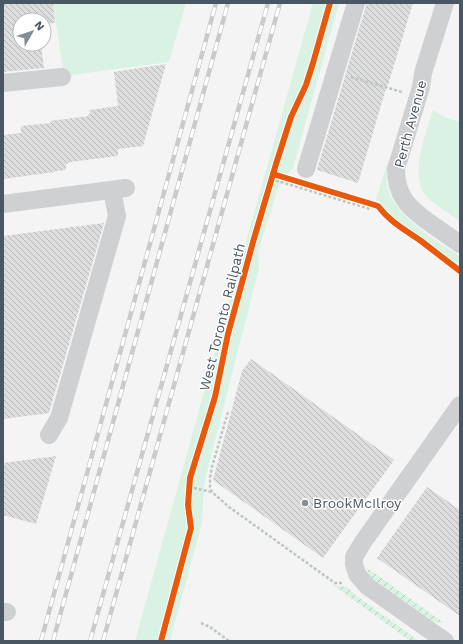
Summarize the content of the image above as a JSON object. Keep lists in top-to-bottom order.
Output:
{
  "streets": {
    "street": ["Perth Avenue"],
    "cycle path": ["West Toronto Railpath"]
  },
  "places": ["BrookMcIlroy"],
  "north": "top right"
}
